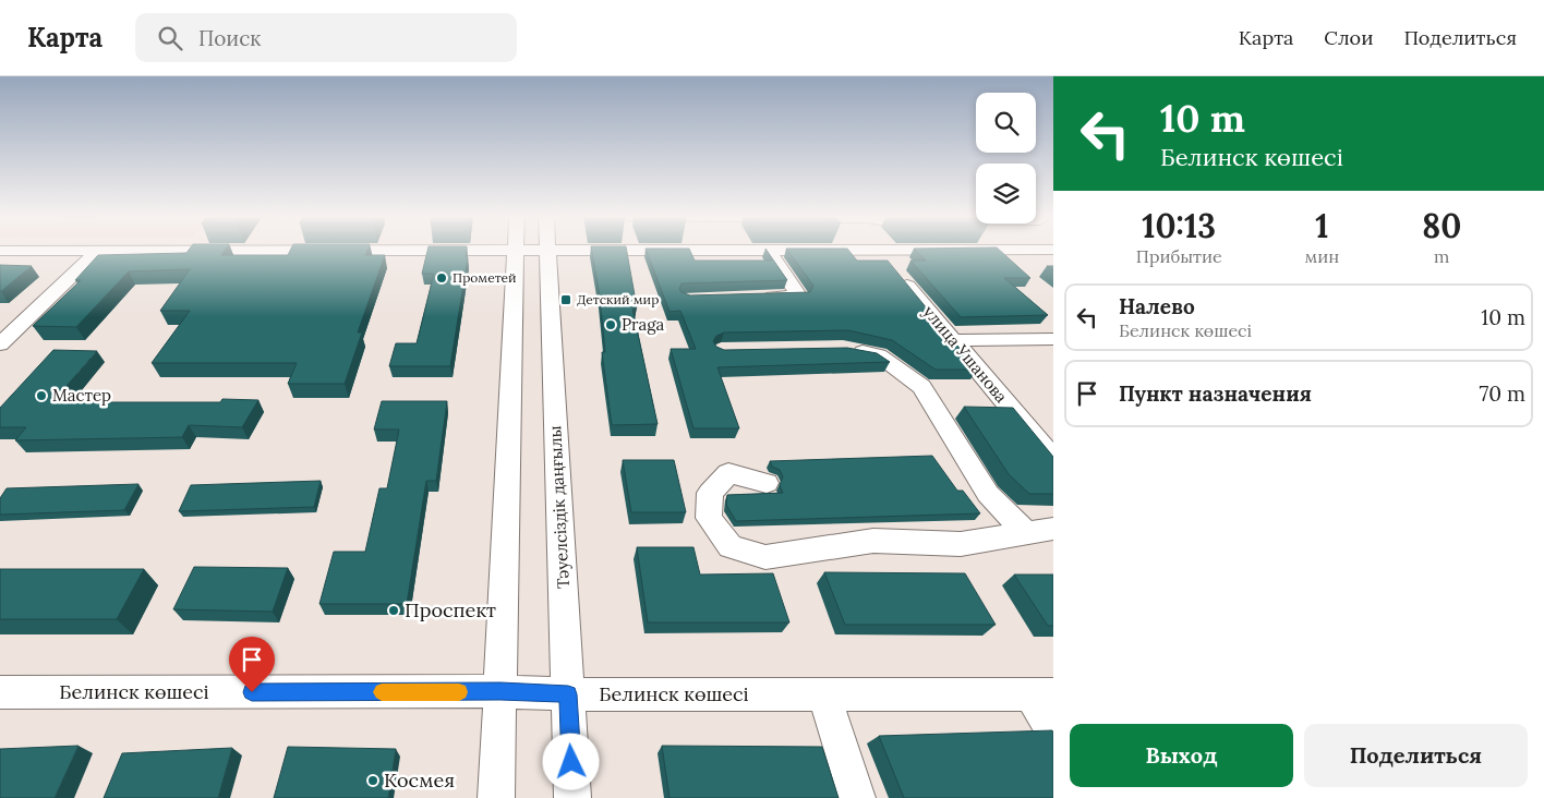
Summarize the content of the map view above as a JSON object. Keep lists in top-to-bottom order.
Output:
{
  "streets": {
    "street": ["улица Ушанова", "Тәуелсіздік даңғылы", "Белинск көшесі"]
  },
  "crossings": [
    ["Тәуелсіздік даңғылы", "Белинск көшесі"]
  ],
  "places": {
    "other": [
      "Прометей",
      "Praga",
      "Мастер",
      "Проспект",
      "Космея"
    ],
    "transit": ["Детский мир"]
  },
  "page": {
    "header": "Карта",
    "search": "Поиск",
    "nav": ["Карта", "Слои", "Поделиться"],
    "turn": ["10 m", "Белинск көшесі"],
    "eta": [
      "10:13",
      "Прибытие",
      "1",
      "мин",
      "80",
      "m"
    ],
    "list": [
      {
        "name": "Налево",
        "note": "Белинск көшесі",
        "value": "10 m"
      },
      {
        "name": "Пункт назначения",
        "value": "70 m"
      }
    ],
    "buttons": ["Выход", "Поделиться"]
  }
}
